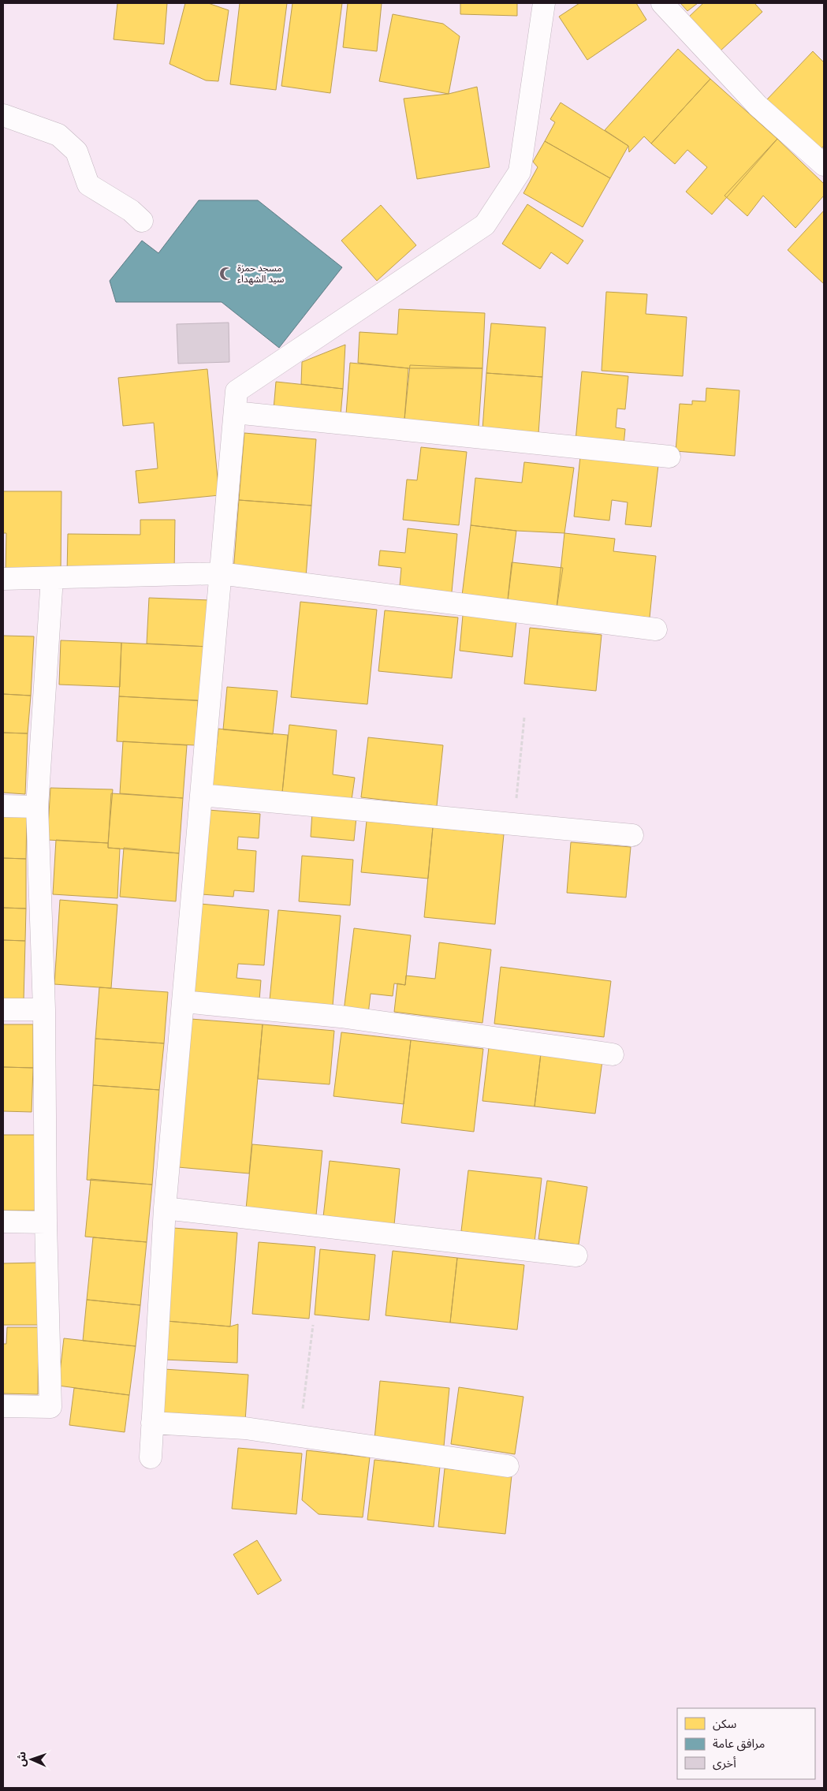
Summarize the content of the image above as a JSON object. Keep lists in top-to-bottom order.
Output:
{
  "places": {
    "mosque": ["مسجد حمزة سيد الشهداء"]
  },
  "legend": ["سكن", "مرافق عامة", "أخرى"],
  "north": "left"
}
